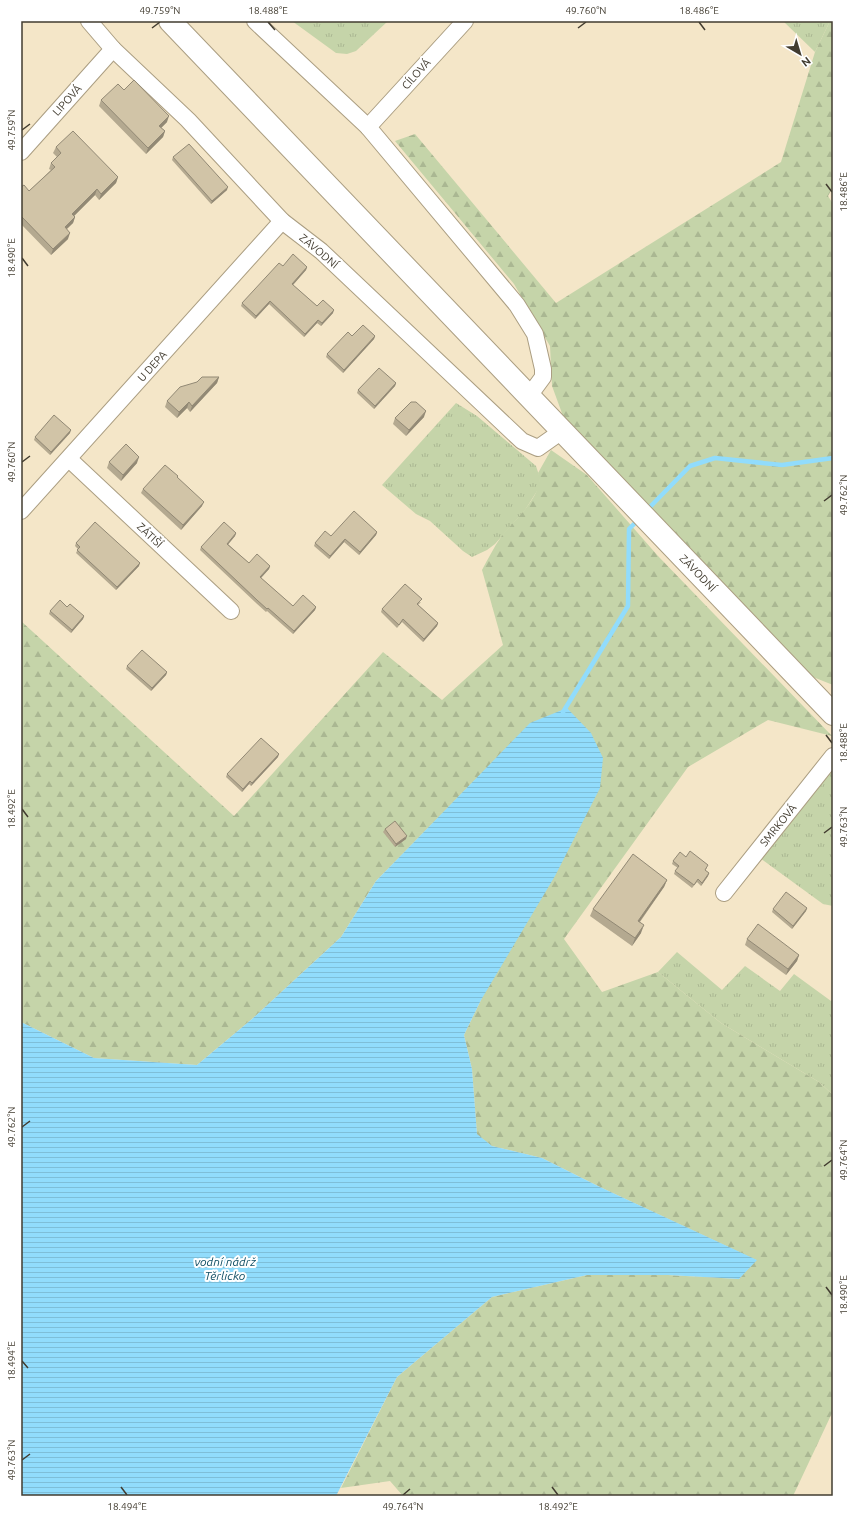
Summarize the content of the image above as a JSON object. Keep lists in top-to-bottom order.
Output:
{
  "streets": {
    "main road": ["ZÁVODNÍ"],
    "street": [
      "CÍLOVÁ",
      "LIPOVÁ",
      "U DEPA",
      "ZÁTIŠÍ",
      "SMRKOVÁ"
    ]
  },
  "crossings": [
    ["LIPOVÁ", "ZÁVODNÍ"],
    ["ZÁVODNÍ", "U DEPA"],
    ["U DEPA", "ZÁTIŠÍ"]
  ],
  "water": ["vodní nádrž Těrlicko"],
  "north": "bottom right",
  "coordinates": [
    "49.759°N",
    "18.488°E",
    "49.760°N",
    "18.486°E",
    "18.490°E",
    "49.762°N",
    "18.492°E",
    "49.763°N",
    "49.764°N",
    "18.494°E"
  ]
}
